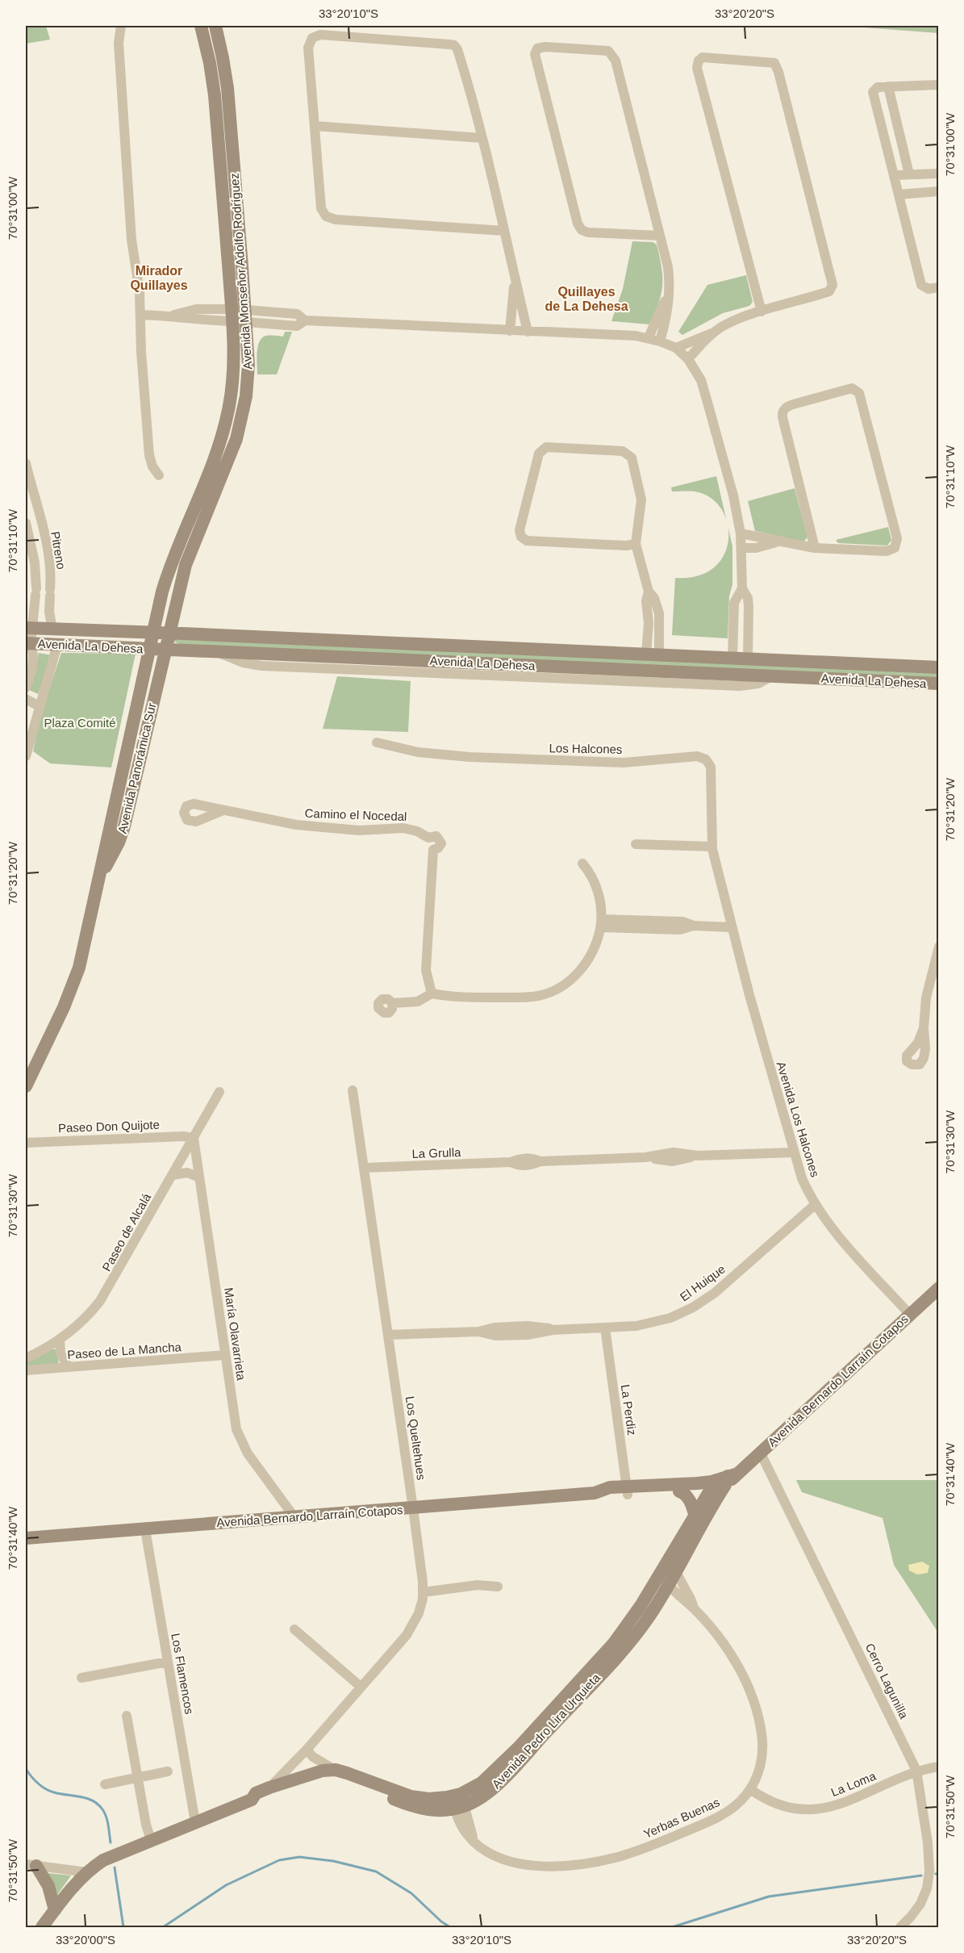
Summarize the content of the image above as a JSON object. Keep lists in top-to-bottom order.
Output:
{
  "streets": {
    "street": [
      "Avenida Monseñor Adolfo Rodríguez",
      "Pitreno",
      "Avenida La Dehesa",
      "Los Halcones",
      "Avenida Panorámica Sur",
      "Camino el Nocedal",
      "Avenida Los Halcones",
      "Paseo Don Quijote",
      "La Grulla",
      "Paseo de Alcalá",
      "El Huique",
      "María Olavarrieta",
      "Paseo de La Mancha",
      "Avenida Bernardo Larraín Cotapos",
      "La Perdiz",
      "Los Queltehues",
      "Los Flamencos",
      "Cerro Lagunilla",
      "Avenida Pedro Lira Urquieta",
      "La Loma",
      "Yerbas Buenas"
    ]
  },
  "crossings": [
    ["Avenida Monseñor Adolfo Rodríguez", "Avenida La Dehesa"],
    ["Avenida Monseñor Adolfo Rodríguez", "Avenida Panorámica Sur"],
    ["Pitreno", "Avenida La Dehesa"],
    ["Avenida La Dehesa", "Avenida Panorámica Sur"],
    ["Los Halcones", "Avenida Los Halcones"],
    ["Avenida Los Halcones", "La Grulla"],
    ["Avenida Los Halcones", "El Huique"],
    ["Avenida Los Halcones", "Avenida Bernardo Larraín Cotapos"],
    ["Paseo Don Quijote", "Paseo de Alcalá"],
    ["Paseo Don Quijote", "María Olavarrieta"],
    ["La Grulla", "Los Queltehues"],
    ["Paseo de Alcalá", "María Olavarrieta"],
    ["El Huique", "La Perdiz"],
    ["El Huique", "Los Queltehues"],
    ["María Olavarrieta", "Paseo de La Mancha"],
    ["María Olavarrieta", "Avenida Bernardo Larraín Cotapos"],
    ["Avenida Bernardo Larraín Cotapos", "La Perdiz"],
    ["Avenida Bernardo Larraín Cotapos", "Los Queltehues"],
    ["Avenida Bernardo Larraín Cotapos", "Los Flamencos"],
    ["Avenida Bernardo Larraín Cotapos", "Cerro Lagunilla"],
    ["Avenida Bernardo Larraín Cotapos", "Avenida Pedro Lira Urquieta"],
    ["Los Queltehues", "Avenida Pedro Lira Urquieta"],
    ["Los Flamencos", "Avenida Pedro Lira Urquieta"],
    ["Cerro Lagunilla", "La Loma"],
    ["Avenida Pedro Lira Urquieta", "Yerbas Buenas"],
    ["La Loma", "Yerbas Buenas"]
  ],
  "districts": ["Mirador Quillayes", "Quillayes de La Dehesa"],
  "parks": ["Plaza Comité"],
  "coordinates": [
    "33°20'10\"S",
    "33°20'20\"S",
    "70°31'00\"W",
    "70°31'10\"W",
    "70°31'20\"W",
    "70°31'30\"W",
    "70°31'40\"W",
    "70°31'50\"W",
    "33°20'00\"S"
  ]
}
